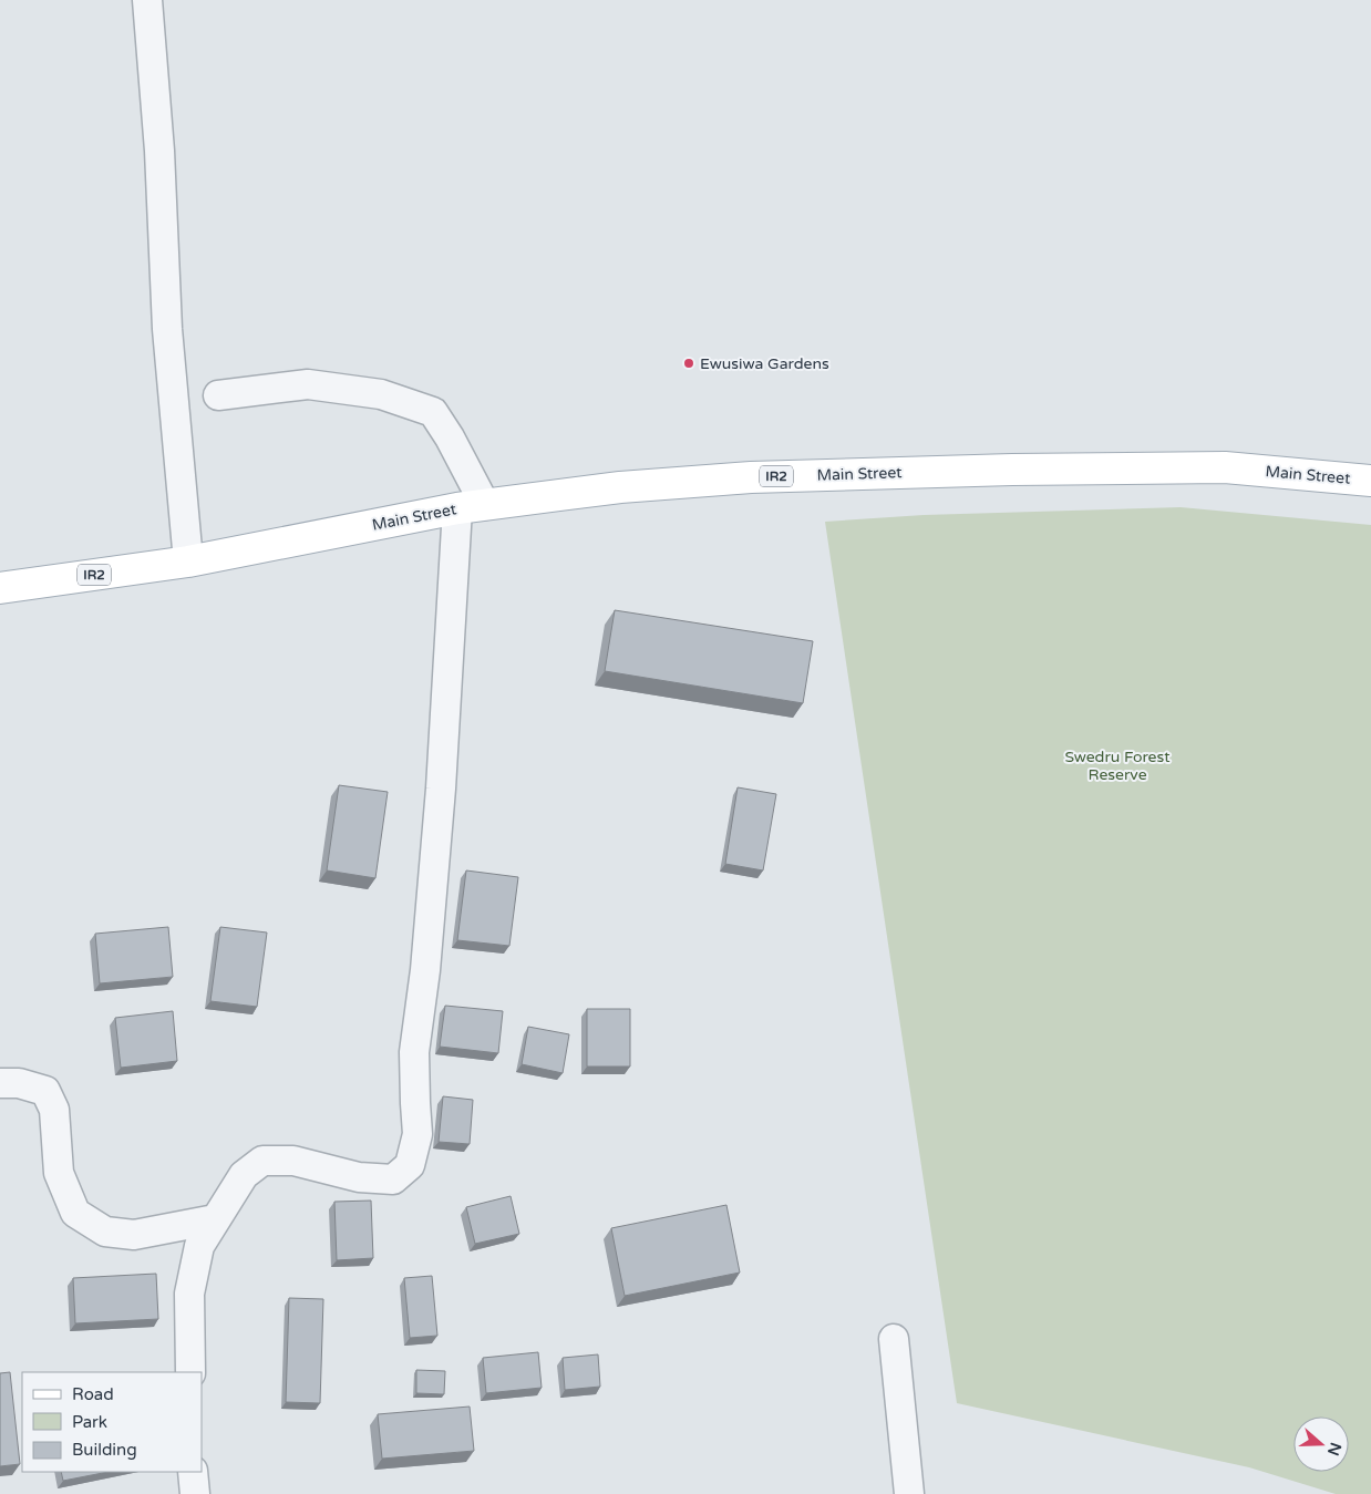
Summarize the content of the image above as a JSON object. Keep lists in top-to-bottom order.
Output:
{
  "streets": {
    "main road": ["Main Street", "IR2"]
  },
  "crossings": [
    ["Main Street", "IR2"]
  ],
  "parks": ["Swedru Forest Reserve"],
  "places": ["Ewusiwa Gardens"],
  "legend": ["Road", "Park", "Building"],
  "north": "right"
}
